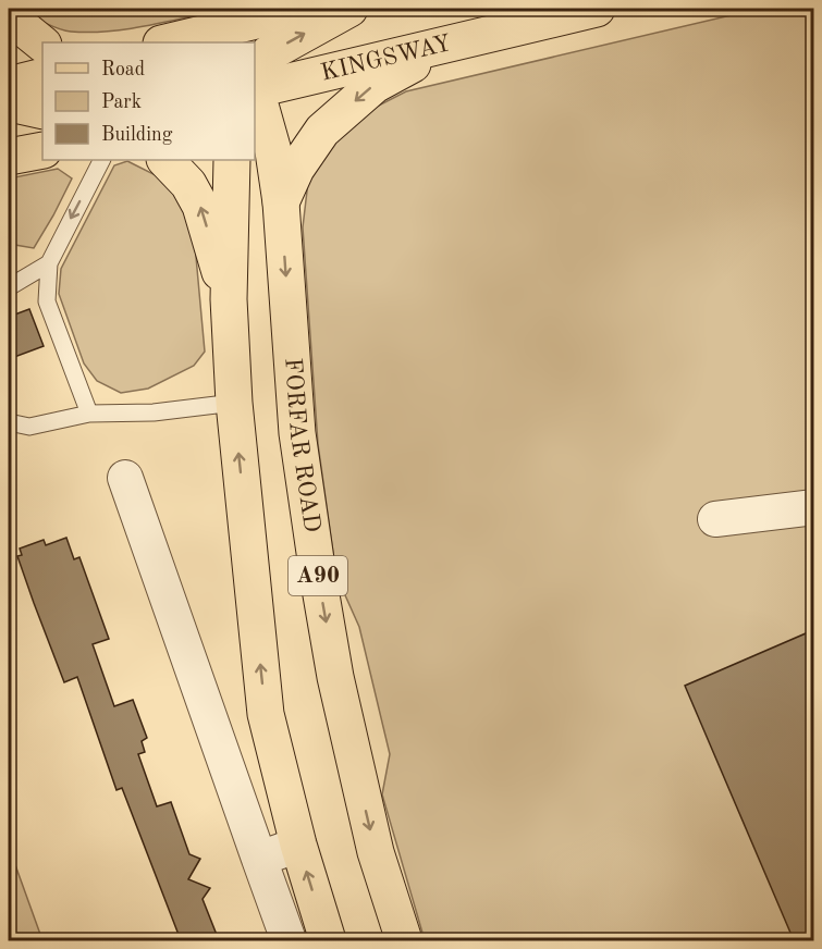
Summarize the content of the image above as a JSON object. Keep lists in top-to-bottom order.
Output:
{
  "streets": {
    "main road": ["KINGSWAY", "FORFAR ROAD", "A90"]
  },
  "crossings": [
    ["KINGSWAY", "A90"],
    ["FORFAR ROAD", "A90"]
  ],
  "legend": ["Road", "Park", "Building"]
}
